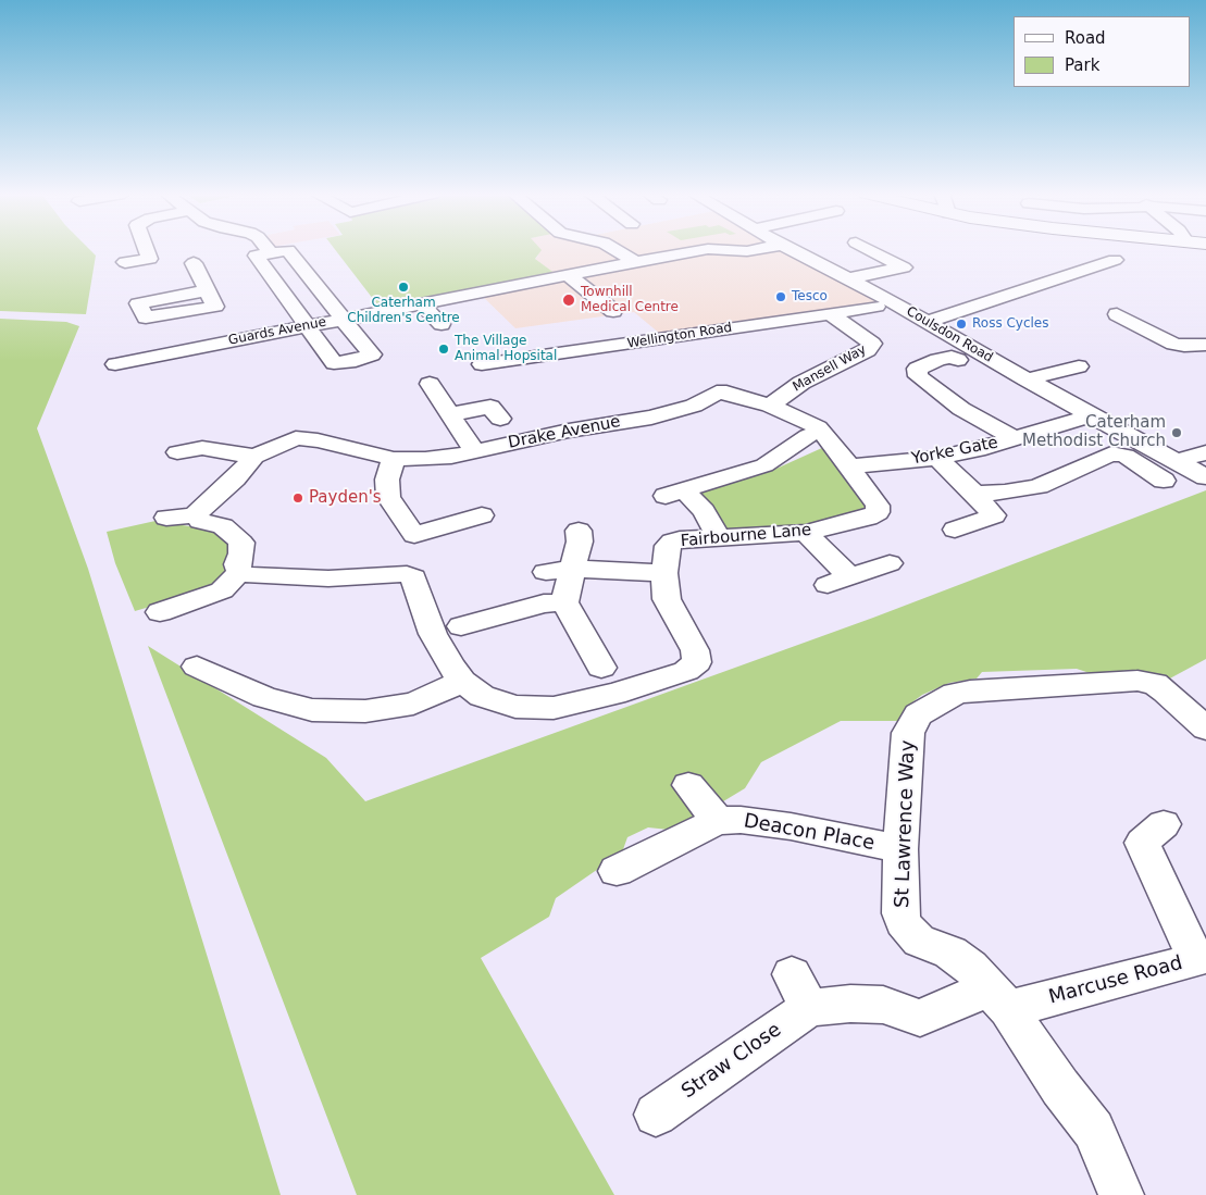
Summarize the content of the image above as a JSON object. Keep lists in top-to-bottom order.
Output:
{
  "streets": {
    "street": [
      "Guards Avenue",
      "Coulsdon Road",
      "Wellington Road",
      "Mansell Way",
      "Drake Avenue",
      "Yorke Gate",
      "Fairbourne Lane",
      "St Lawrence Way",
      "Deacon Place",
      "Marcuse Road",
      "Straw Close"
    ]
  },
  "crossings": [
    ["Coulsdon Road", "Yorke Gate"],
    ["Wellington Road", "Mansell Way"],
    ["Mansell Way", "Drake Avenue"],
    ["Drake Avenue", "Yorke Gate"],
    ["Drake Avenue", "Fairbourne Lane"],
    ["Yorke Gate", "Fairbourne Lane"],
    ["St Lawrence Way", "Deacon Place"],
    ["St Lawrence Way", "Marcuse Road"],
    ["St Lawrence Way", "Straw Close"],
    ["Marcuse Road", "Straw Close"]
  ],
  "places": [
    "Caterham Children's Centre",
    "Tesco",
    "Townhill Medical Centre",
    "Ross Cycles",
    "The Village Animal Hopsital",
    "Caterham Methodist Church",
    "Payden's"
  ],
  "legend": ["Road", "Park"]
}
